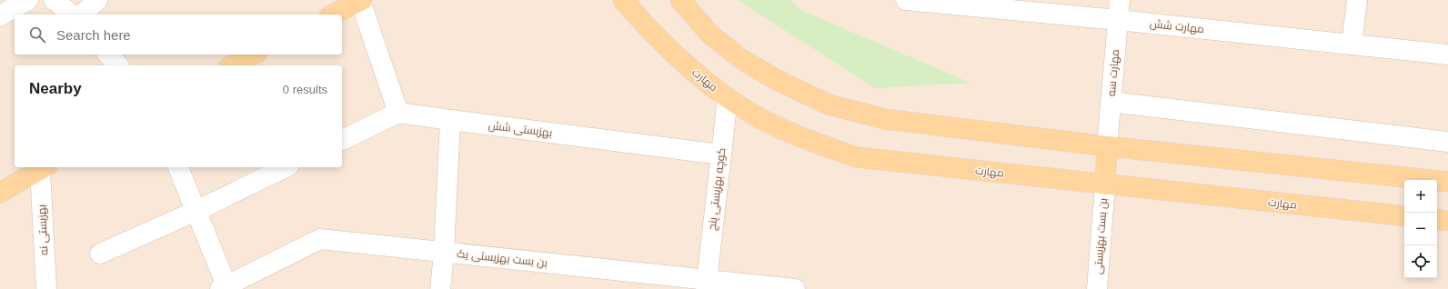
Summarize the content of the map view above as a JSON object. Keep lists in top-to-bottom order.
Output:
{
  "streets": {
    "main road": ["مهارت"],
    "street": [
      "مهارت شش",
      "مهارت سه",
      "بهزیستی شش",
      "کوچه بهزیستی پنج",
      "بهزیستی نه",
      "بن بست بهزیستی",
      "بن بست بهزیستی یک"
    ]
  },
  "crossings": [
    ["مهارت شش", "مهارت سه"],
    ["مهارت", "کوچه بهزیستی پنج"],
    ["مهارت", "بن بست بهزیستی"],
    ["بهزیستی شش", "کوچه بهزیستی پنج"],
    ["کوچه بهزیستی پنج", "بن بست بهزیستی یک"]
  ],
  "page": {
    "search": "Search here",
    "heading": ["Nearby", "0 results"],
    "map_buttons": ["+", "−"]
  }
}
